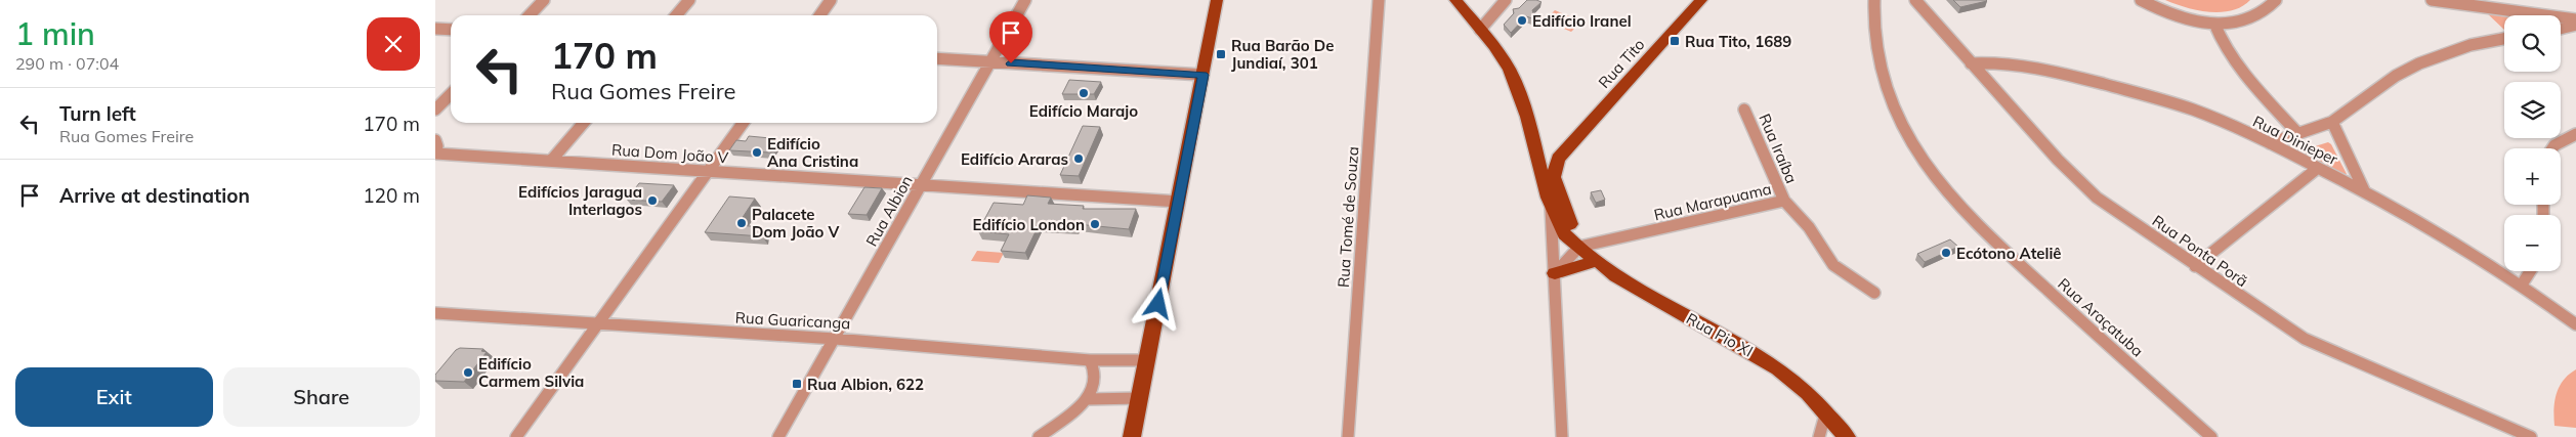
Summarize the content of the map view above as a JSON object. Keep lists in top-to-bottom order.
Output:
{
  "streets": {
    "main road": ["Rua Tito", "Rua Pio XI"],
    "street": [
      "Rua Dinieper",
      "Rua Iraíba",
      "Rua Dom João V",
      "Rua Marapuama",
      "Rua Albion",
      "Rua Tomé de Souza",
      "Rua Ponta Porã",
      "Rua Araçatuba",
      "Rua Guaricanga"
    ]
  },
  "crossings": [
    ["Rua Tito", "Rua Pio XI"],
    ["Rua Dinieper", "Rua Ponta Porã"],
    ["Rua Iraíba", "Rua Marapuama"],
    ["Rua Dom João V", "Rua Albion"],
    ["Rua Marapuama", "Rua Pio XI"],
    ["Rua Albion", "Rua Guaricanga"]
  ],
  "places": {
    "other": [
      "Edifício Iranel",
      "Edifício Marajo",
      "Edifício Ana Cristina",
      "Edifício Araras",
      "Edifícios Jaragua Interlagos",
      "Palacete Dom João V",
      "Edifício London",
      "Ecótono Ateliê",
      "Edifício Carmem Silvia"
    ],
    "transit": ["Rua Tito, 1689", "Rua Barão De Jundiaí, 301", "Rua Albion, 622"]
  },
  "page": {
    "heading": ["1 min", "290 m · 07:04"],
    "map_buttons": ["+", "−"],
    "turn": ["170 m", "Rua Gomes Freire"],
    "list": [
      {
        "name": "Turn left",
        "note": "Rua Gomes Freire",
        "value": "170 m"
      },
      {
        "name": "Arrive at destination",
        "value": "120 m"
      }
    ],
    "buttons": ["Exit", "Share"]
  }
}
